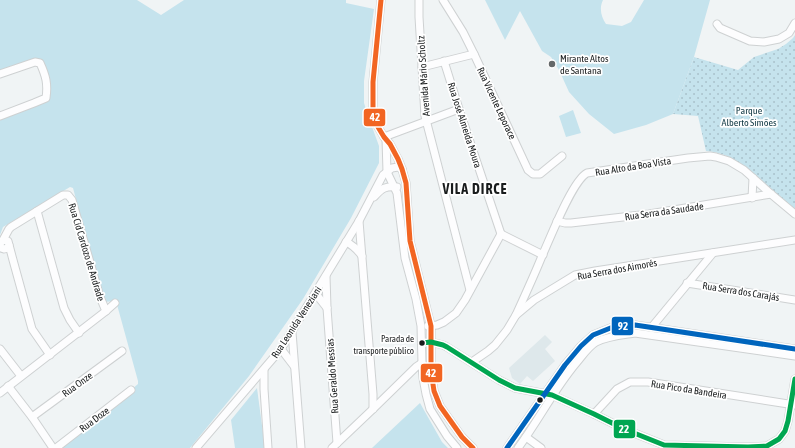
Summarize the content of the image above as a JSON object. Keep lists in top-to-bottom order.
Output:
{
  "streets": {
    "street": [
      "Avenida Mário Scholtz",
      "Rua Vicente Leporace",
      "Rua José Almeida Moura",
      "Rua Alto da Boa Vista",
      "Rua Serra da Saudade",
      "Rua Cid Cardozo de Andrade",
      "Rua Serra dos Aimorés",
      "Rua Serra dos Carajás",
      "Rua Leonida Veneziani",
      "Rua Geraldo Messias",
      "Rua Onze",
      "Rua Pico da Bandeira",
      "Rua Doze"
    ]
  },
  "crossings": [
    ["Rua Alto da Boa Vista", "Rua Serra da Saudade"],
    ["Rua Alto da Boa Vista", "Rua Serra dos Aimorés"],
    ["Rua Leonida Veneziani", "Rua Geraldo Messias"]
  ],
  "districts": ["VILA DIRCE"],
  "parks": ["Parque Alberto Simões"],
  "places": ["Mirante Altos de Santana", "Parada de transporte público"],
  "lines": ["transit line 42", "transit line 92", "transit line 22"]
}
